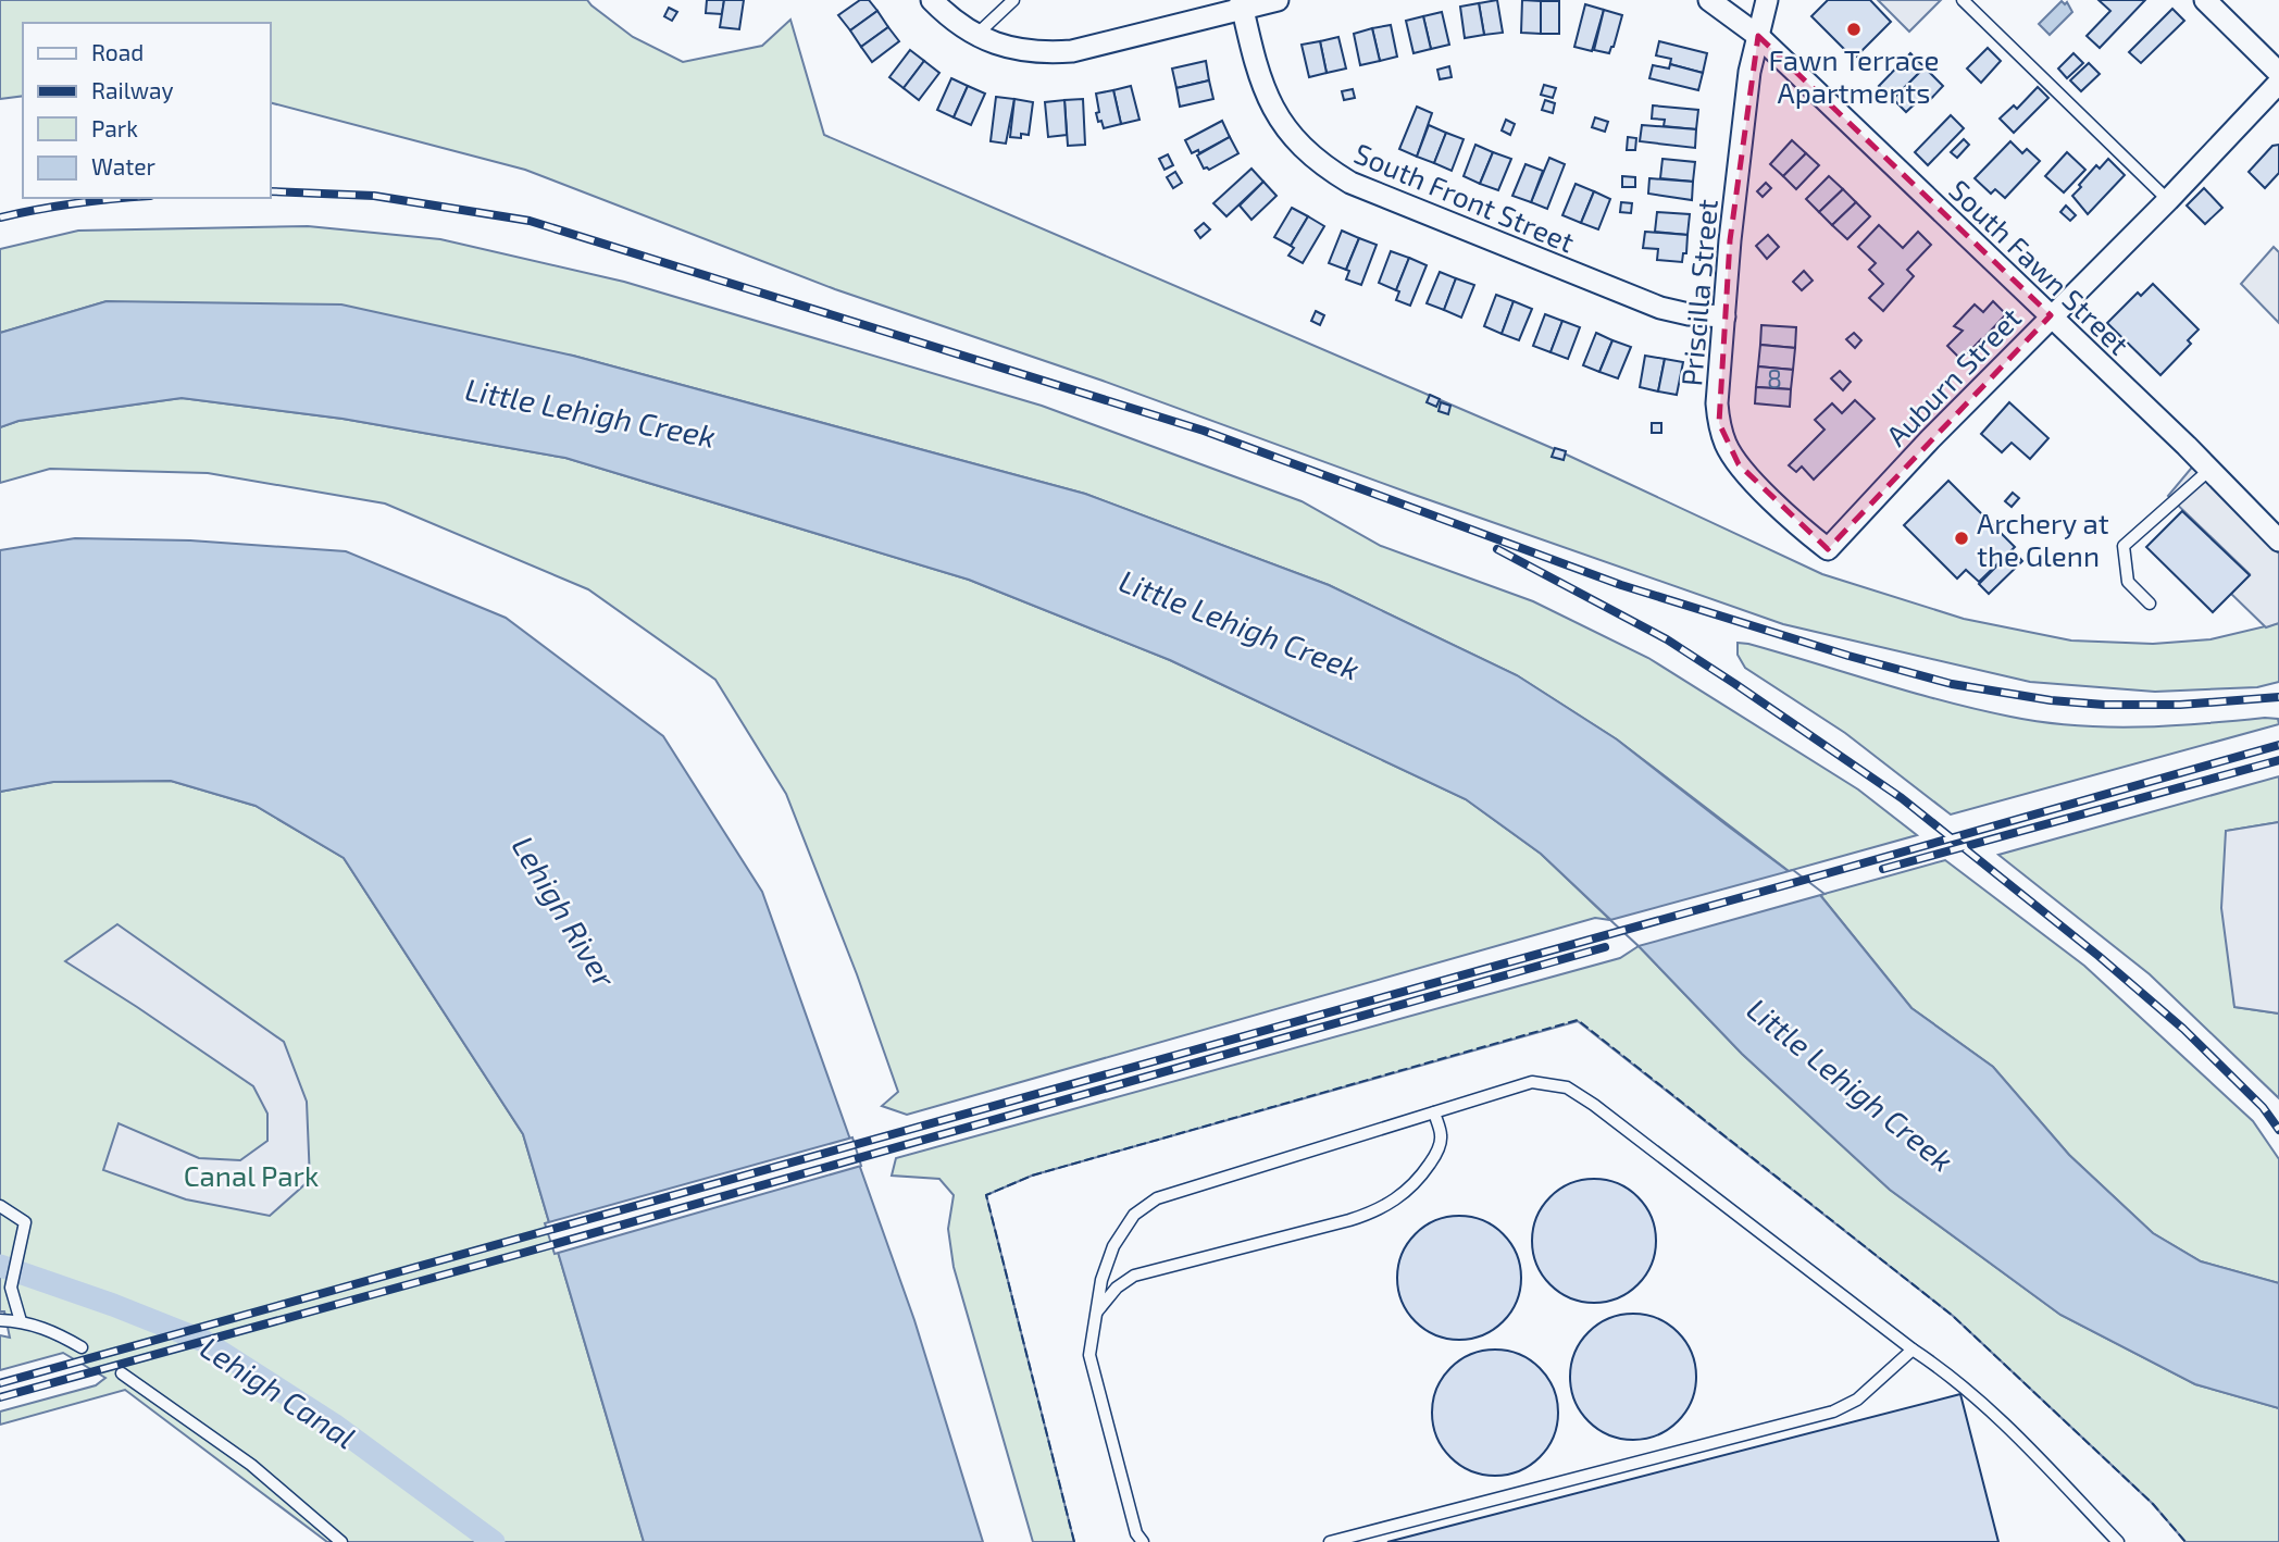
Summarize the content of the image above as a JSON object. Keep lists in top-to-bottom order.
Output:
{
  "streets": {
    "street": [
      "South Front Street",
      "South Fawn Street",
      "Priscilla Street",
      "Auburn Street"
    ]
  },
  "crossings": [
    ["South Front Street", "Priscilla Street"],
    ["South Fawn Street", "Priscilla Street"],
    ["South Fawn Street", "Auburn Street"],
    ["Priscilla Street", "Auburn Street"]
  ],
  "water": ["Little Lehigh Creek", "Lehigh River", "Lehigh Canal"],
  "parks": ["Canal Park"],
  "places": ["Fawn Terrace Apartments", "Archery at the Glenn"],
  "house_numbers": ["8"],
  "legend": [
    "Road",
    "Railway",
    "Park",
    "Water"
  ]
}
